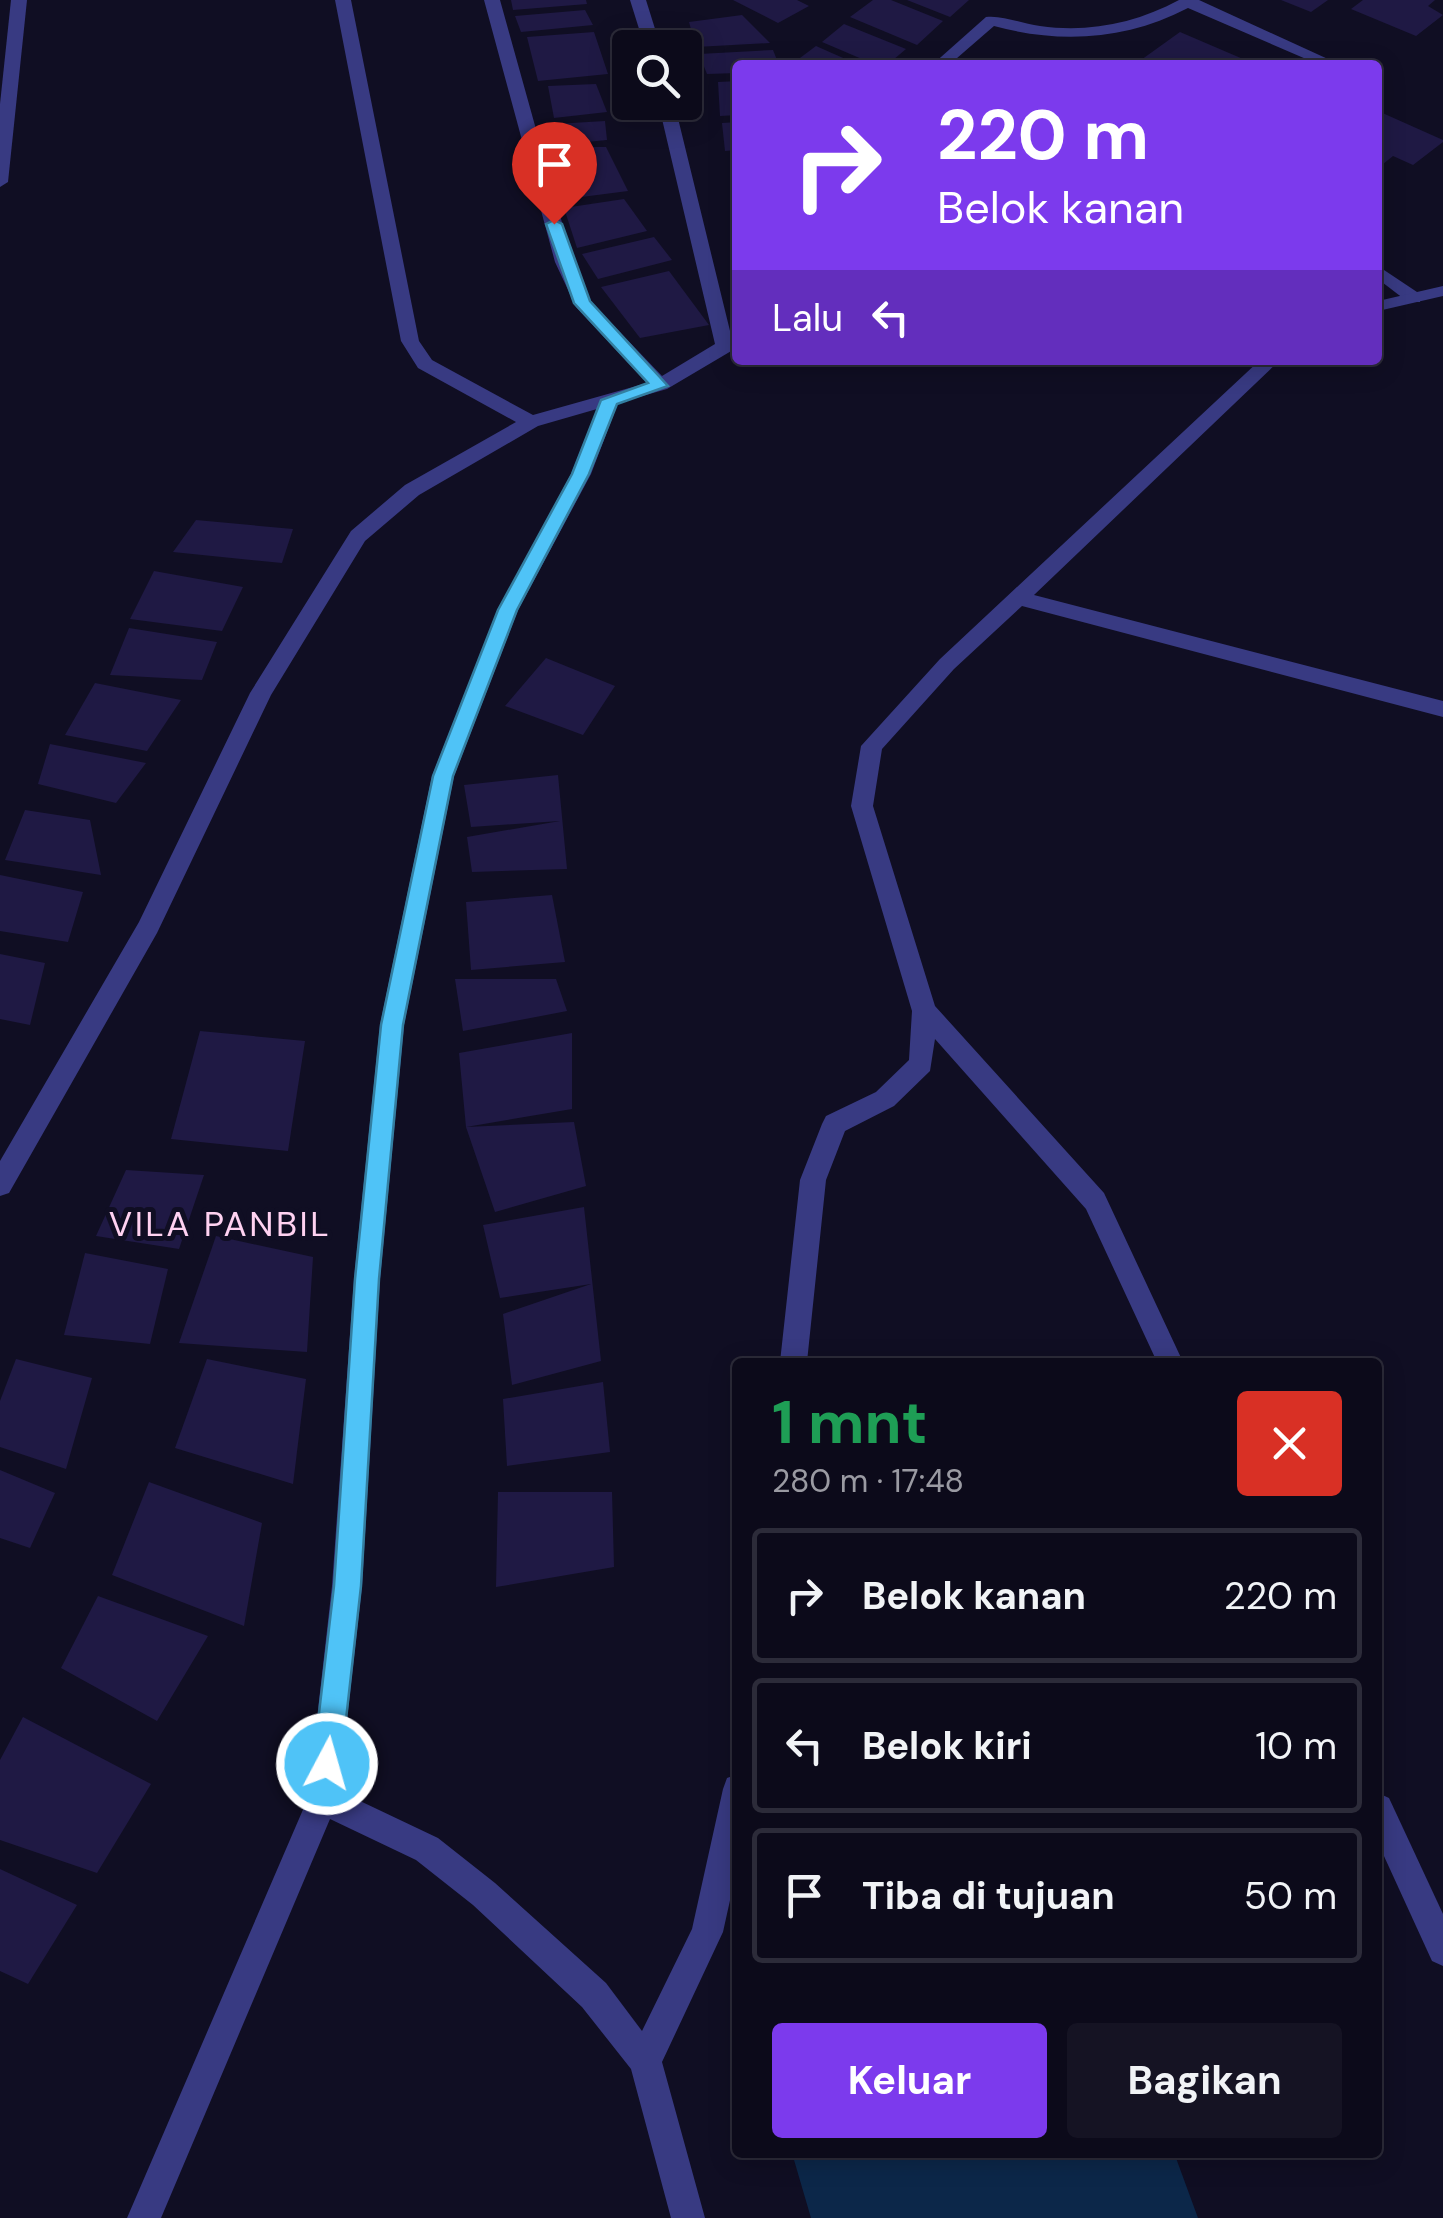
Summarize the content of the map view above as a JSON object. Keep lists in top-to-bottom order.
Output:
{
  "districts": ["VILA PANBIL"],
  "page": {
    "turn": ["220 m", "Belok kanan"],
    "then": "Lalu",
    "heading": ["1 mnt", "280 m · 17:48"],
    "list": [
      {
        "name": "Belok kanan",
        "value": "220 m"
      },
      {
        "name": "Belok kiri",
        "value": "10 m"
      },
      {
        "name": "Tiba di tujuan",
        "value": "50 m"
      }
    ],
    "buttons": ["Keluar", "Bagikan"]
  }
}
